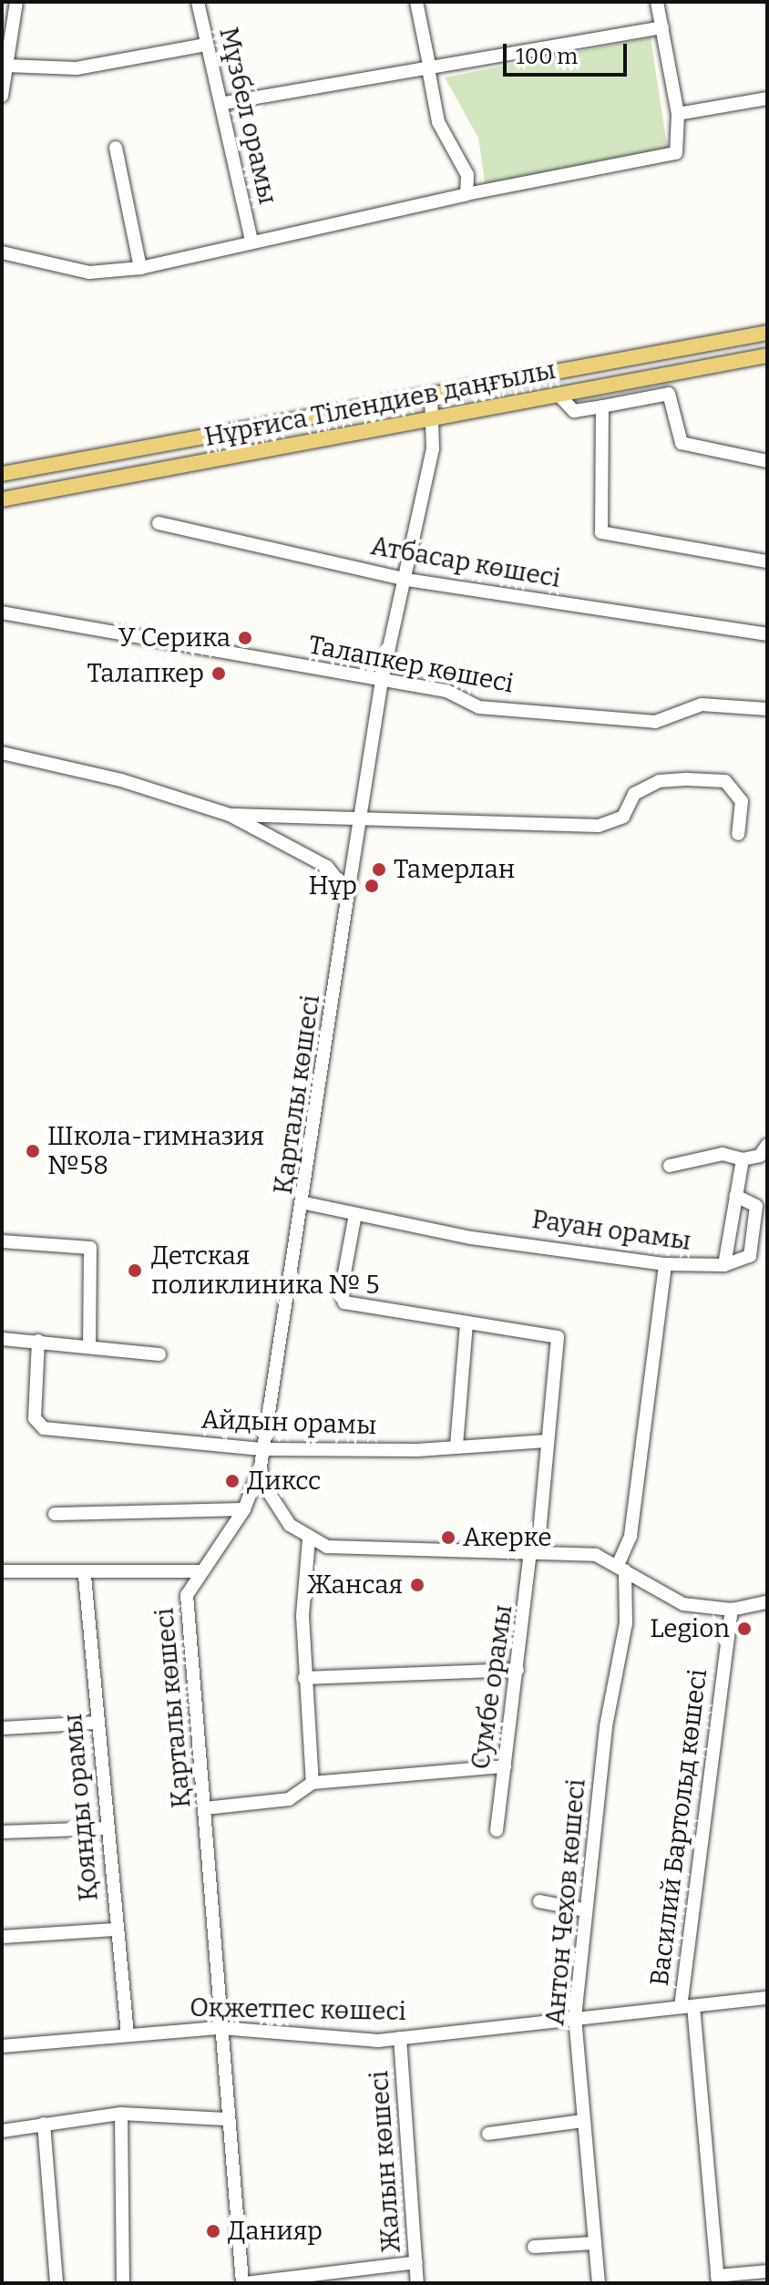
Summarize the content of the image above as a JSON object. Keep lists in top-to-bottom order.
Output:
{
  "streets": {
    "main road": ["Нұрғиса Тілендиев даңғылы"],
    "street": [
      "Мұзбел орамы",
      "Атбасар көшесі",
      "Талапкер көшесі",
      "Қарталы көшесі",
      "Рауан орамы",
      "Айдын орамы",
      "Сумбе орамы",
      "Қоянды орамы",
      "Василий Бартольд көшесі",
      "Антон Чехов көшесі",
      "Оқжетпес көшесі",
      "Жалын көшесі"
    ]
  },
  "crossings": [
    ["Нұрғиса Тілендиев даңғылы", "Қарталы көшесі"],
    ["Атбасар көшесі", "Қарталы көшесі"],
    ["Талапкер көшесі", "Қарталы көшесі"],
    ["Қарталы көшесі", "Рауан орамы"],
    ["Қарталы көшесі", "Айдын орамы"],
    ["Қарталы көшесі", "Оқжетпес көшесі"],
    ["Рауан орамы", "Антон Чехов көшесі"],
    ["Айдын орамы", "Сумбе орамы"],
    ["Қоянды орамы", "Оқжетпес көшесі"],
    ["Василий Бартольд көшесі", "Оқжетпес көшесі"],
    ["Антон Чехов көшесі", "Оқжетпес көшесі"],
    ["Оқжетпес көшесі", "Жалын көшесі"]
  ],
  "places": [
    "У Серика",
    "Талапкер",
    "Тамерлан",
    "Нұр",
    "Школа-гимназия №58",
    "Детская поликлиника № 5",
    "Диксс",
    "Акерке",
    "Жансая",
    "Legion",
    "Данияр"
  ],
  "scale_bar": "100 m"
}
